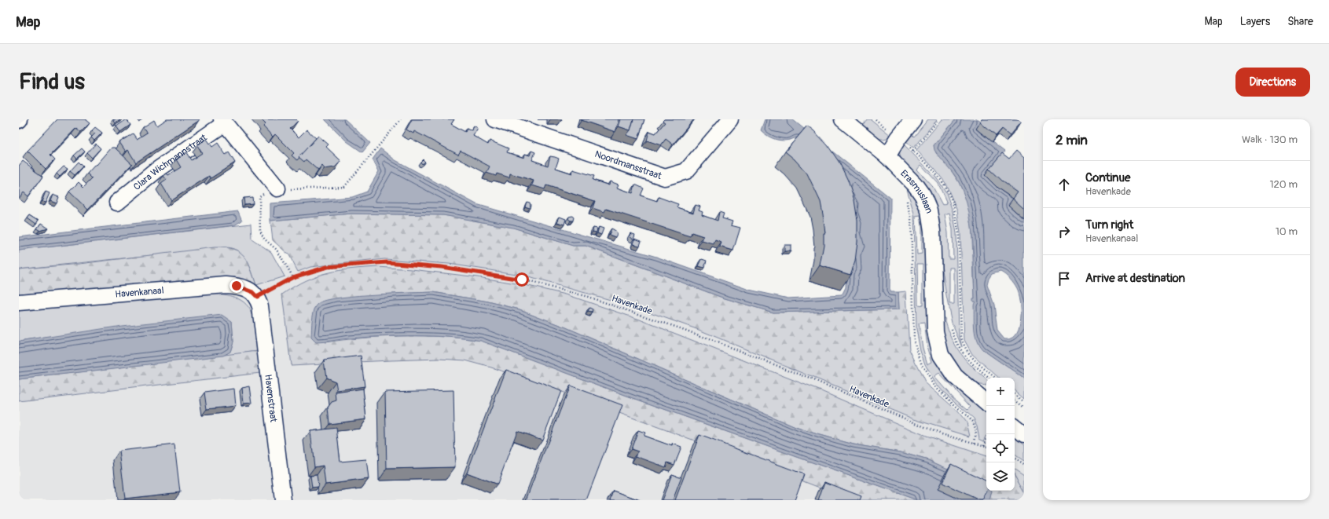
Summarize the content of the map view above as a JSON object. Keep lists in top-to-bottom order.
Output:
{
  "streets": {
    "street": [
      "Clara Wichmannstraat",
      "Noordmansstraat",
      "Erasmuslaan",
      "Havenkanaal",
      "Havenstraat"
    ],
    "path": ["Havenkade"]
  },
  "crossings": [
    ["Havenkanaal", "Havenkade"],
    ["Havenkanaal", "Havenstraat"],
    ["Havenkade", "Havenstraat"]
  ],
  "page": {
    "header": "Map",
    "nav": ["Map", "Layers", "Share"],
    "buttons": "Directions",
    "title": "Find us",
    "heading": ["2 min", "Walk · 130 m"],
    "list": [
      ["Continue", "Havenkade", "120 m"],
      ["Turn right", "Havenkanaal", "10 m"],
      "Arrive at destination"
    ],
    "map_buttons": ["+", "−"]
  }
}
